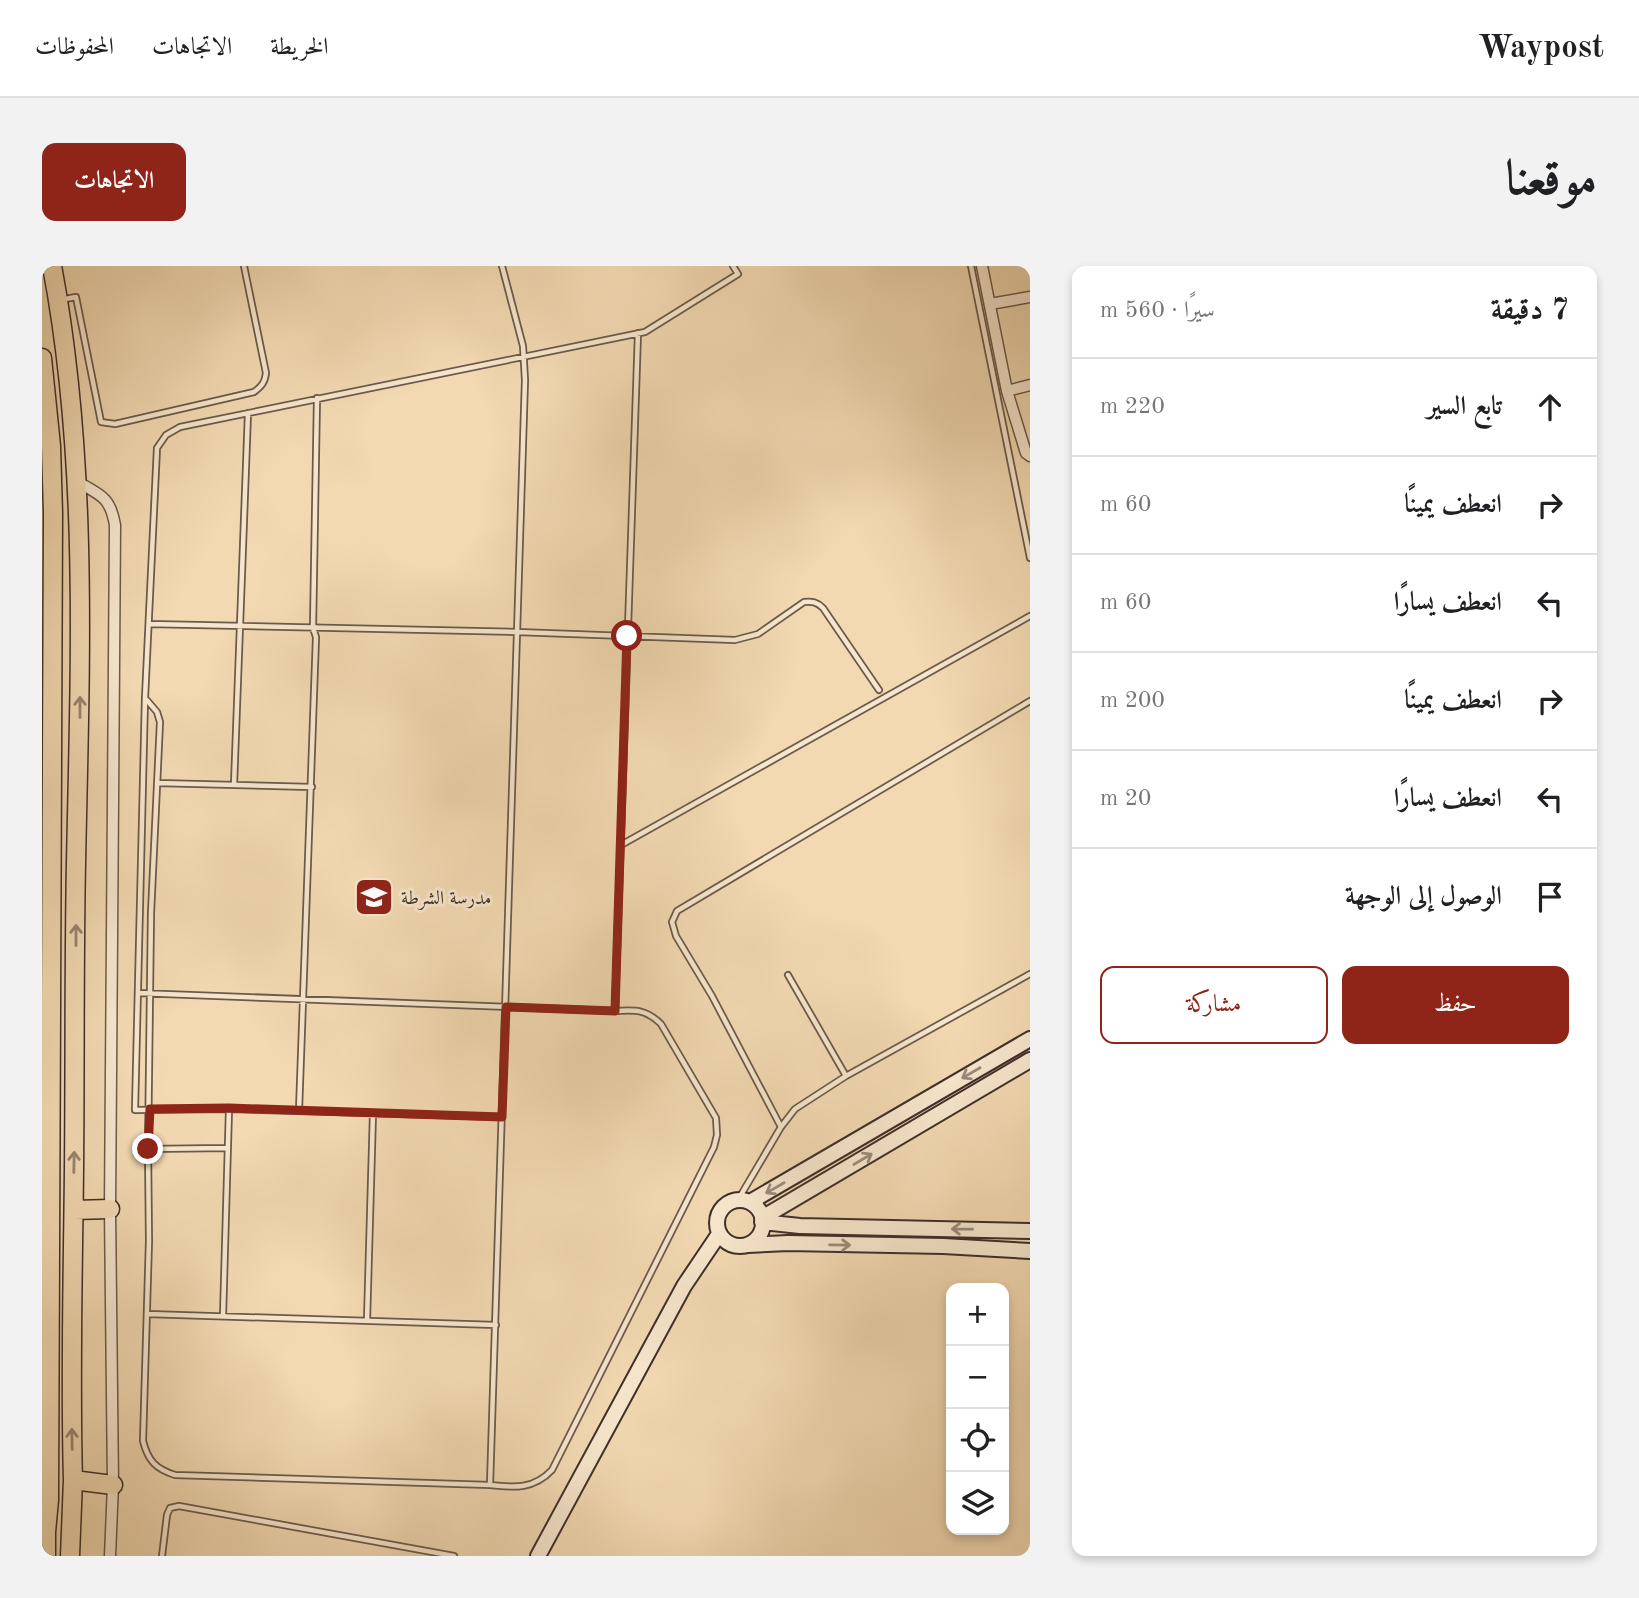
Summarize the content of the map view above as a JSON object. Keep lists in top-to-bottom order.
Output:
{
  "places": {
    "school or university": ["مدرسة الشرطة"]
  },
  "page": {
    "header": "Waypost",
    "nav": ["الخريطة", "الاتجاهات", "المحفوظات"],
    "title": "موقعنا",
    "buttons": [
      "الاتجاهات",
      ["حفظ", "مشاركة"]
    ],
    "heading": ["7 دقيقة", "سيرًا · 560 m"],
    "list": [
      ["تابع السير", "220 m"],
      ["انعطف يمينًا", "60 m"],
      ["انعطف يسارًا", "60 m"],
      ["انعطف يمينًا", "200 m"],
      ["انعطف يسارًا", "20 m"],
      "الوصول إلى الوجهة"
    ],
    "map_buttons": ["+", "−"]
  }
}
